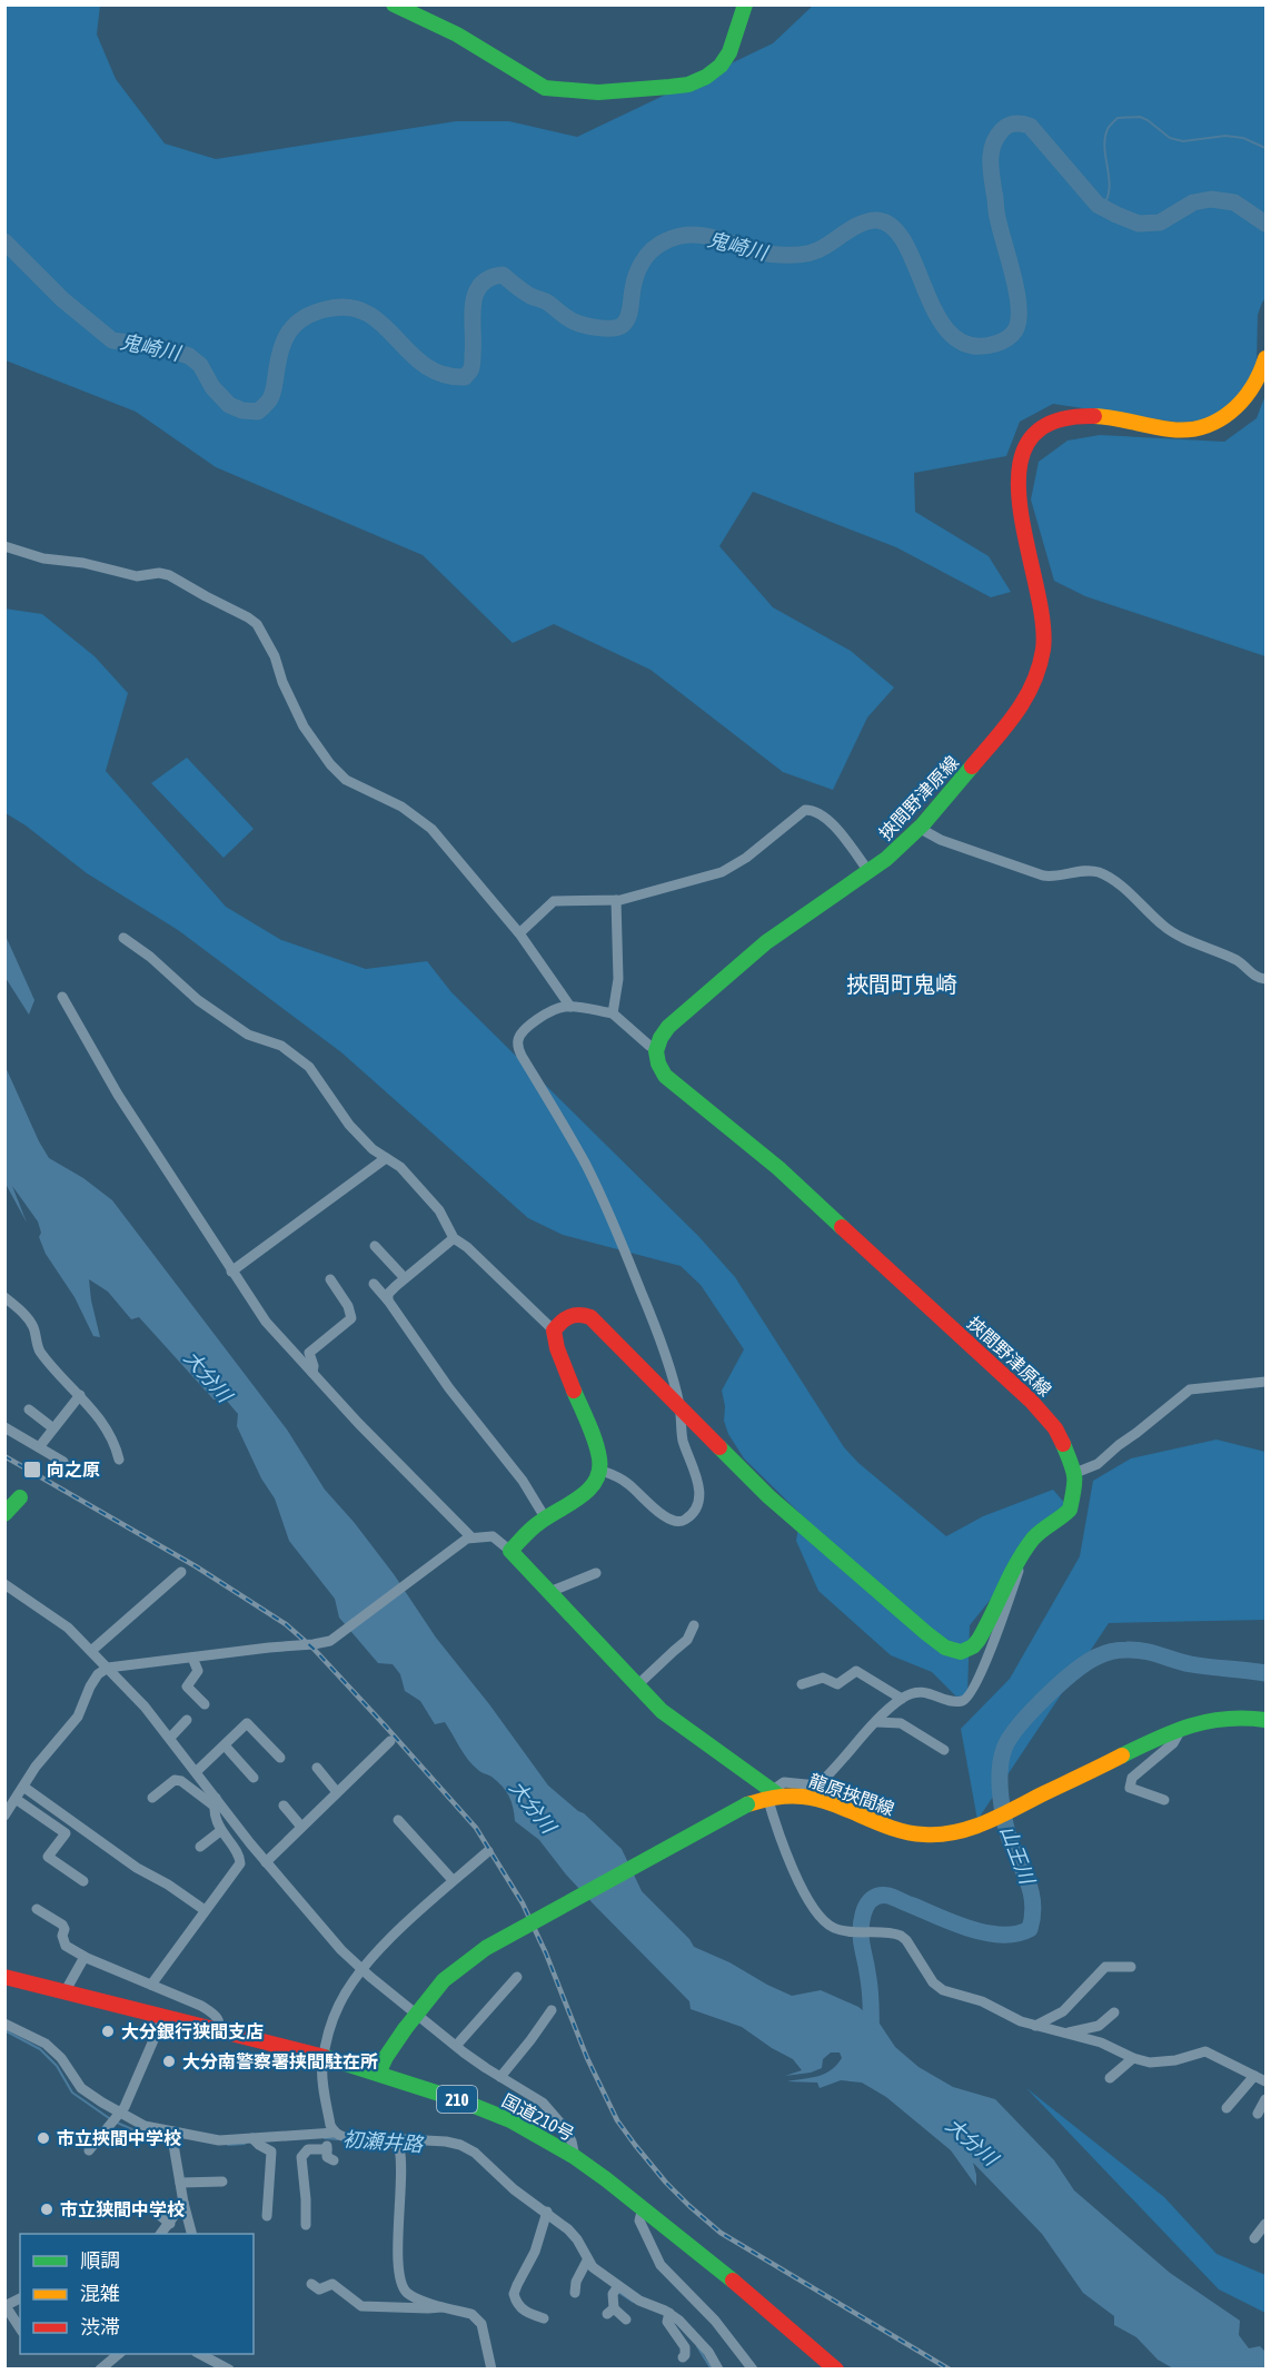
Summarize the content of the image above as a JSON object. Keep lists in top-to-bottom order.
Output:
{
  "streets": {
    "main road": [
      "挾間野津原線",
      "龍原挾間線",
      "210",
      "国道210号"
    ]
  },
  "crossings": [
    ["龍原挾間線", "国道210号"]
  ],
  "districts": ["挾間町鬼崎"],
  "water": [
    "鬼崎川",
    "大分川",
    "山王川",
    "初瀬井路"
  ],
  "places": {
    "transit": ["向之原"],
    "other": [
      "大分銀行狭間支店",
      "大分南警察署挟間駐在所",
      "市立挾間中学校",
      "市立狭間中学校"
    ]
  },
  "legend": ["順調", "混雑", "渋滞"]
}
